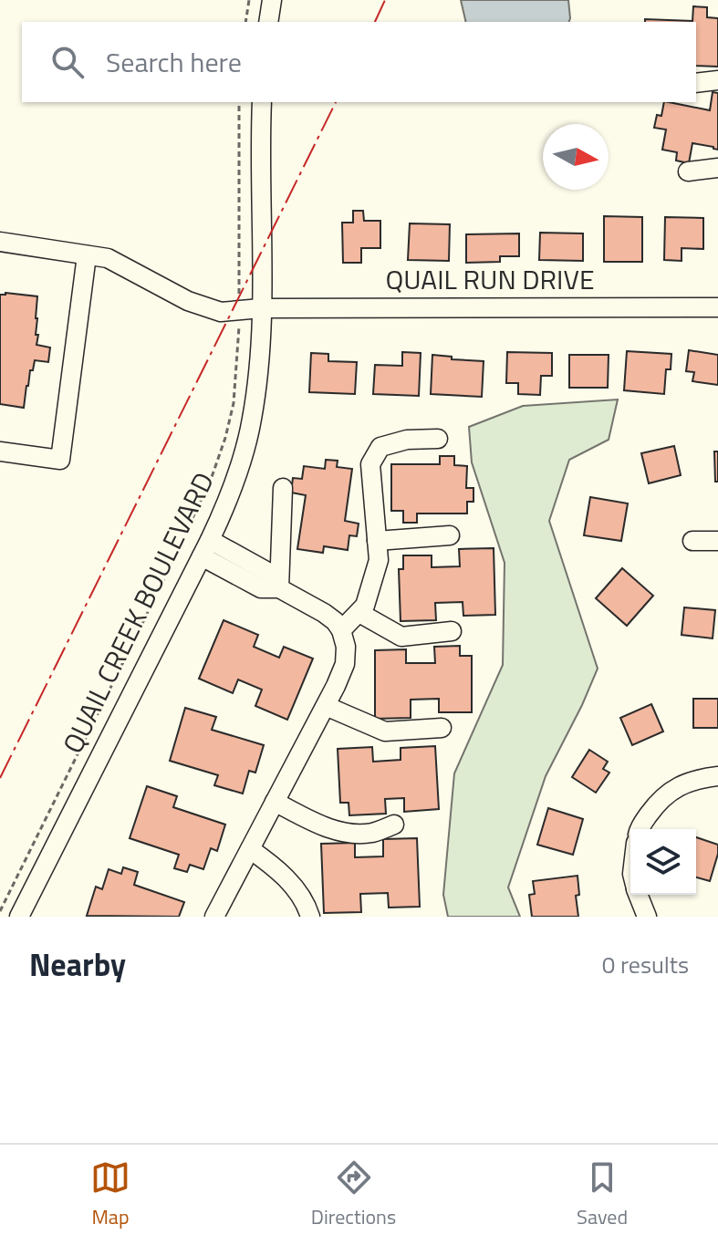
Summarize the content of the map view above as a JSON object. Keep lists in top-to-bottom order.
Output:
{
  "streets": {
    "street": ["QUAIL RUN DRIVE", "QUAIL CREEK BOULEVARD"]
  },
  "crossings": [
    ["QUAIL RUN DRIVE", "QUAIL CREEK BOULEVARD"]
  ],
  "north": "right",
  "page": {
    "search": "Search here",
    "heading": ["Nearby", "0 results"],
    "nav": ["Map", "Directions", "Saved"]
  }
}
